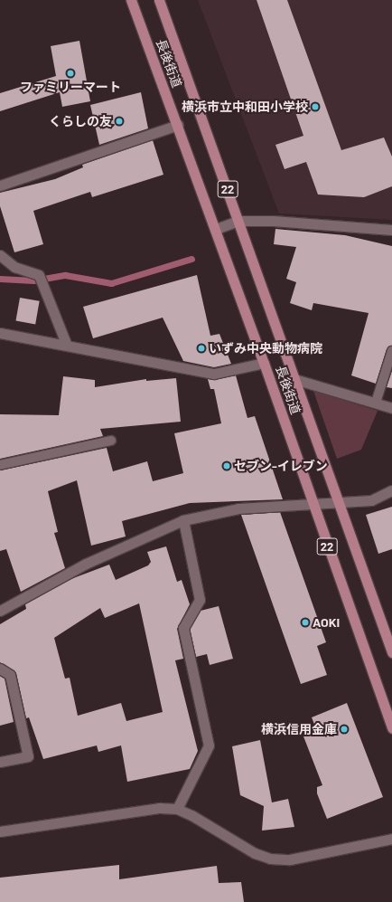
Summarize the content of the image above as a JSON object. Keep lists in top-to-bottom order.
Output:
{
  "streets": {
    "main road": ["長後街道", "22"]
  },
  "places": [
    "ファミリーマート",
    "横浜市立中和田小学校",
    "くらしの友",
    "いずみ中央動物病院",
    "セブン-イレブン",
    "AOKI",
    "横浜信用金庫"
  ]
}
